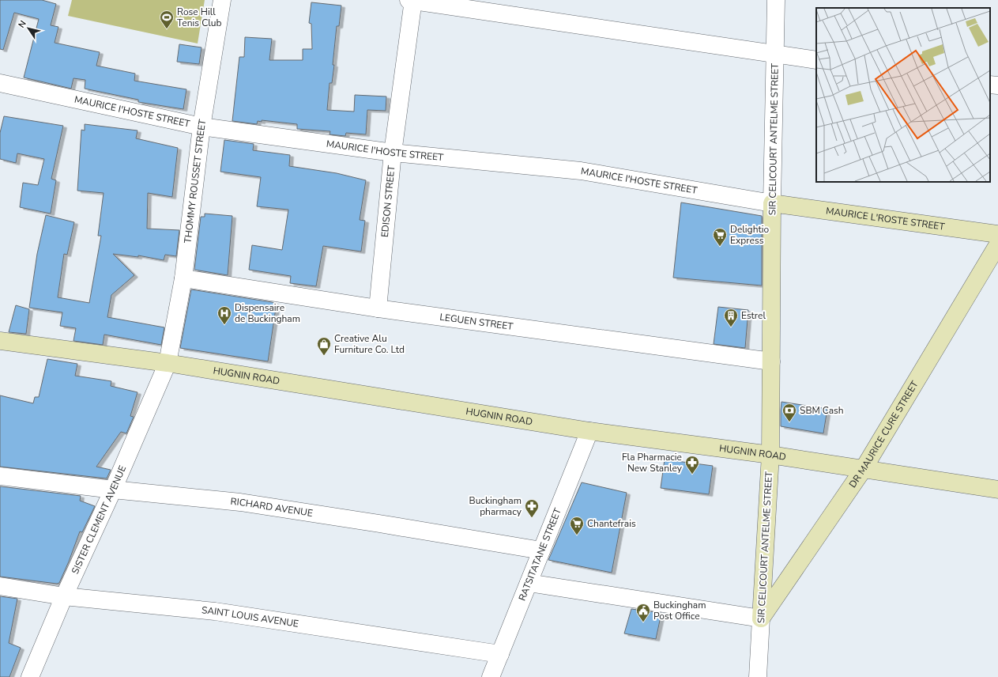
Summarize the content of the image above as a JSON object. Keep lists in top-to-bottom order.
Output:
{
  "streets": {
    "main road": [
      "SIR CELICOURT ANTELME STREET",
      "MAURICE L'ROSTE STREET",
      "HUGNIN ROAD",
      "DR MAURICE CURE STREET"
    ],
    "street": [
      "MAURICE I'HOSTE STREET",
      "THOMMY ROUSSET STREET",
      "EDISON STREET",
      "LEGUEN STREET",
      "RICHARD AVENUE",
      "SISTER CLEMENT AVENUE",
      "RATSITATANE STREET",
      "SAINT LOUIS AVENUE"
    ]
  },
  "crossings": [
    ["MAURICE I'HOSTE STREET", "SIR CELICOURT ANTELME STREET"],
    ["MAURICE I'HOSTE STREET", "THOMMY ROUSSET STREET"],
    ["MAURICE I'HOSTE STREET", "EDISON STREET"],
    ["MAURICE I'HOSTE STREET", "MAURICE L'ROSTE STREET"],
    ["SIR CELICOURT ANTELME STREET", "MAURICE L'ROSTE STREET"],
    ["SIR CELICOURT ANTELME STREET", "LEGUEN STREET"],
    ["SIR CELICOURT ANTELME STREET", "HUGNIN ROAD"],
    ["SIR CELICOURT ANTELME STREET", "DR MAURICE CURE STREET"],
    ["THOMMY ROUSSET STREET", "LEGUEN STREET"],
    ["THOMMY ROUSSET STREET", "HUGNIN ROAD"],
    ["THOMMY ROUSSET STREET", "SISTER CLEMENT AVENUE"],
    ["EDISON STREET", "LEGUEN STREET"],
    ["HUGNIN ROAD", "DR MAURICE CURE STREET"],
    ["HUGNIN ROAD", "SISTER CLEMENT AVENUE"],
    ["HUGNIN ROAD", "RATSITATANE STREET"],
    ["RICHARD AVENUE", "SISTER CLEMENT AVENUE"],
    ["RICHARD AVENUE", "RATSITATANE STREET"],
    ["SISTER CLEMENT AVENUE", "SAINT LOUIS AVENUE"],
    ["RATSITATANE STREET", "SAINT LOUIS AVENUE"]
  ],
  "places": {
    "sports": ["Rose Hill Tenis Club"],
    "supermarket": ["Delightio Express", "Chantefrais"],
    "hospital": ["Dispensaire de Buckingham"],
    "building": ["Estrel"],
    "shop": ["Creative Alu Furniture Co. Ltd"],
    "bank": ["SBM Cash"],
    "pharmacy": ["Fla Pharmacie New Stanley", "Buckingham pharmacy"],
    "public building": ["Buckingham Post Office"]
  },
  "north": "top left"
}
